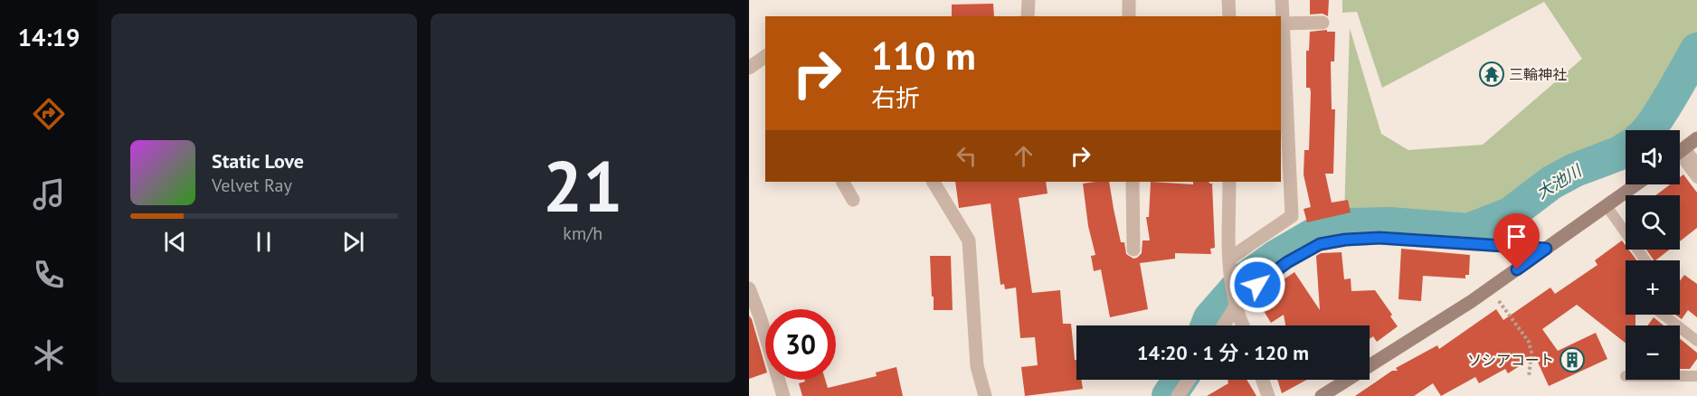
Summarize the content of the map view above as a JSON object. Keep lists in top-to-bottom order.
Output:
{
  "water": ["大池川"],
  "places": {
    "temple": ["三輪神社"],
    "building": ["ソシアコート"]
  },
  "page": {
    "tabs": "14:19",
    "tile": ["21", "km/h"],
    "turn": ["110 m", "右折"],
    "map_buttons": ["+", "−"],
    "song": ["Static Love", "Velvet Ray"],
    "limit": "30",
    "trip": "14:20 · 1 分 · 120 m"
  }
}
